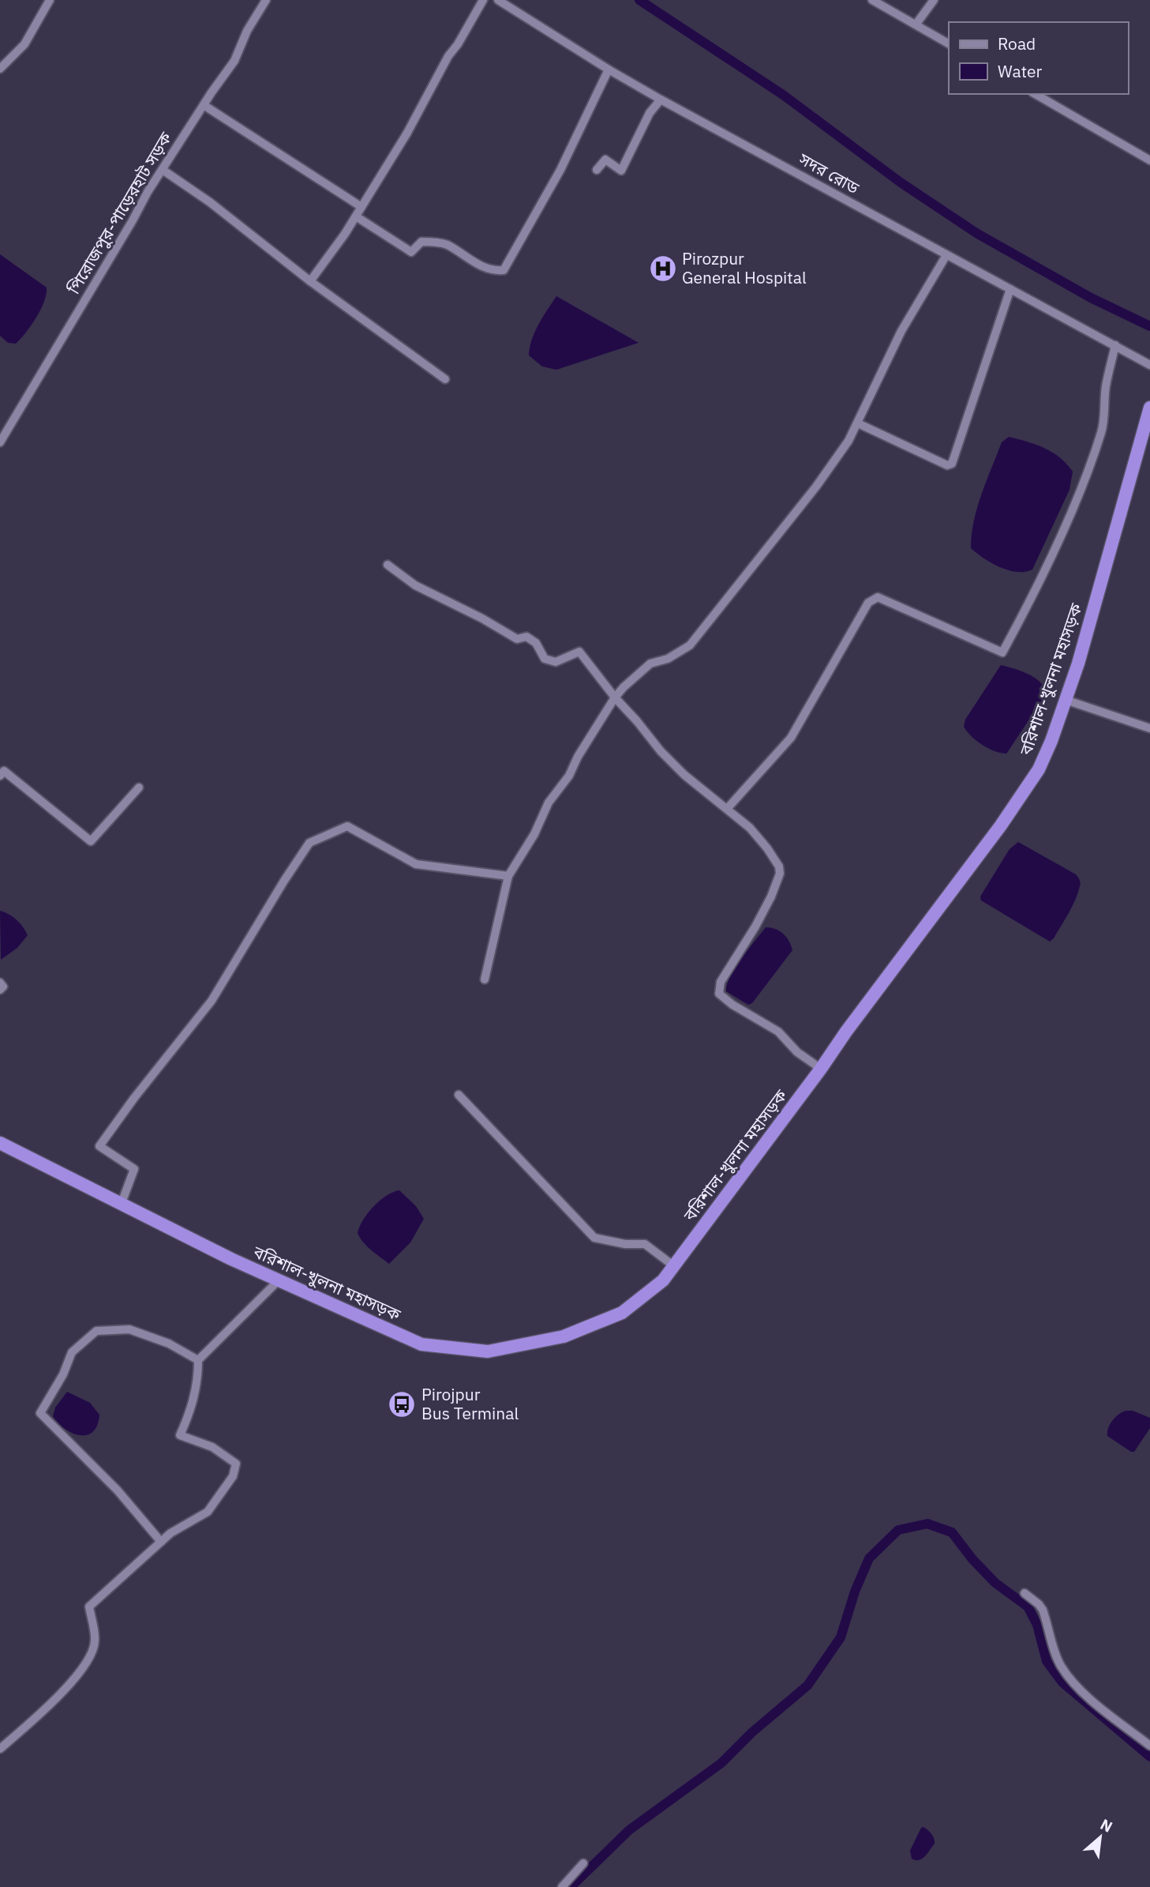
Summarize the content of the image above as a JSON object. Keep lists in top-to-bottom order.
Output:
{
  "streets": {
    "highway": ["বরিশাল-খুলনা মহাসড়ক"],
    "street": ["সদর রোড", "পিরোজপুর-পাড়েরহাট সড়ক"]
  },
  "places": {
    "hospital": ["Pirozpur General Hospital"],
    "bus stop": ["Pirojpur Bus Terminal"]
  },
  "legend": ["Road", "Water"],
  "north": "top right"
}
